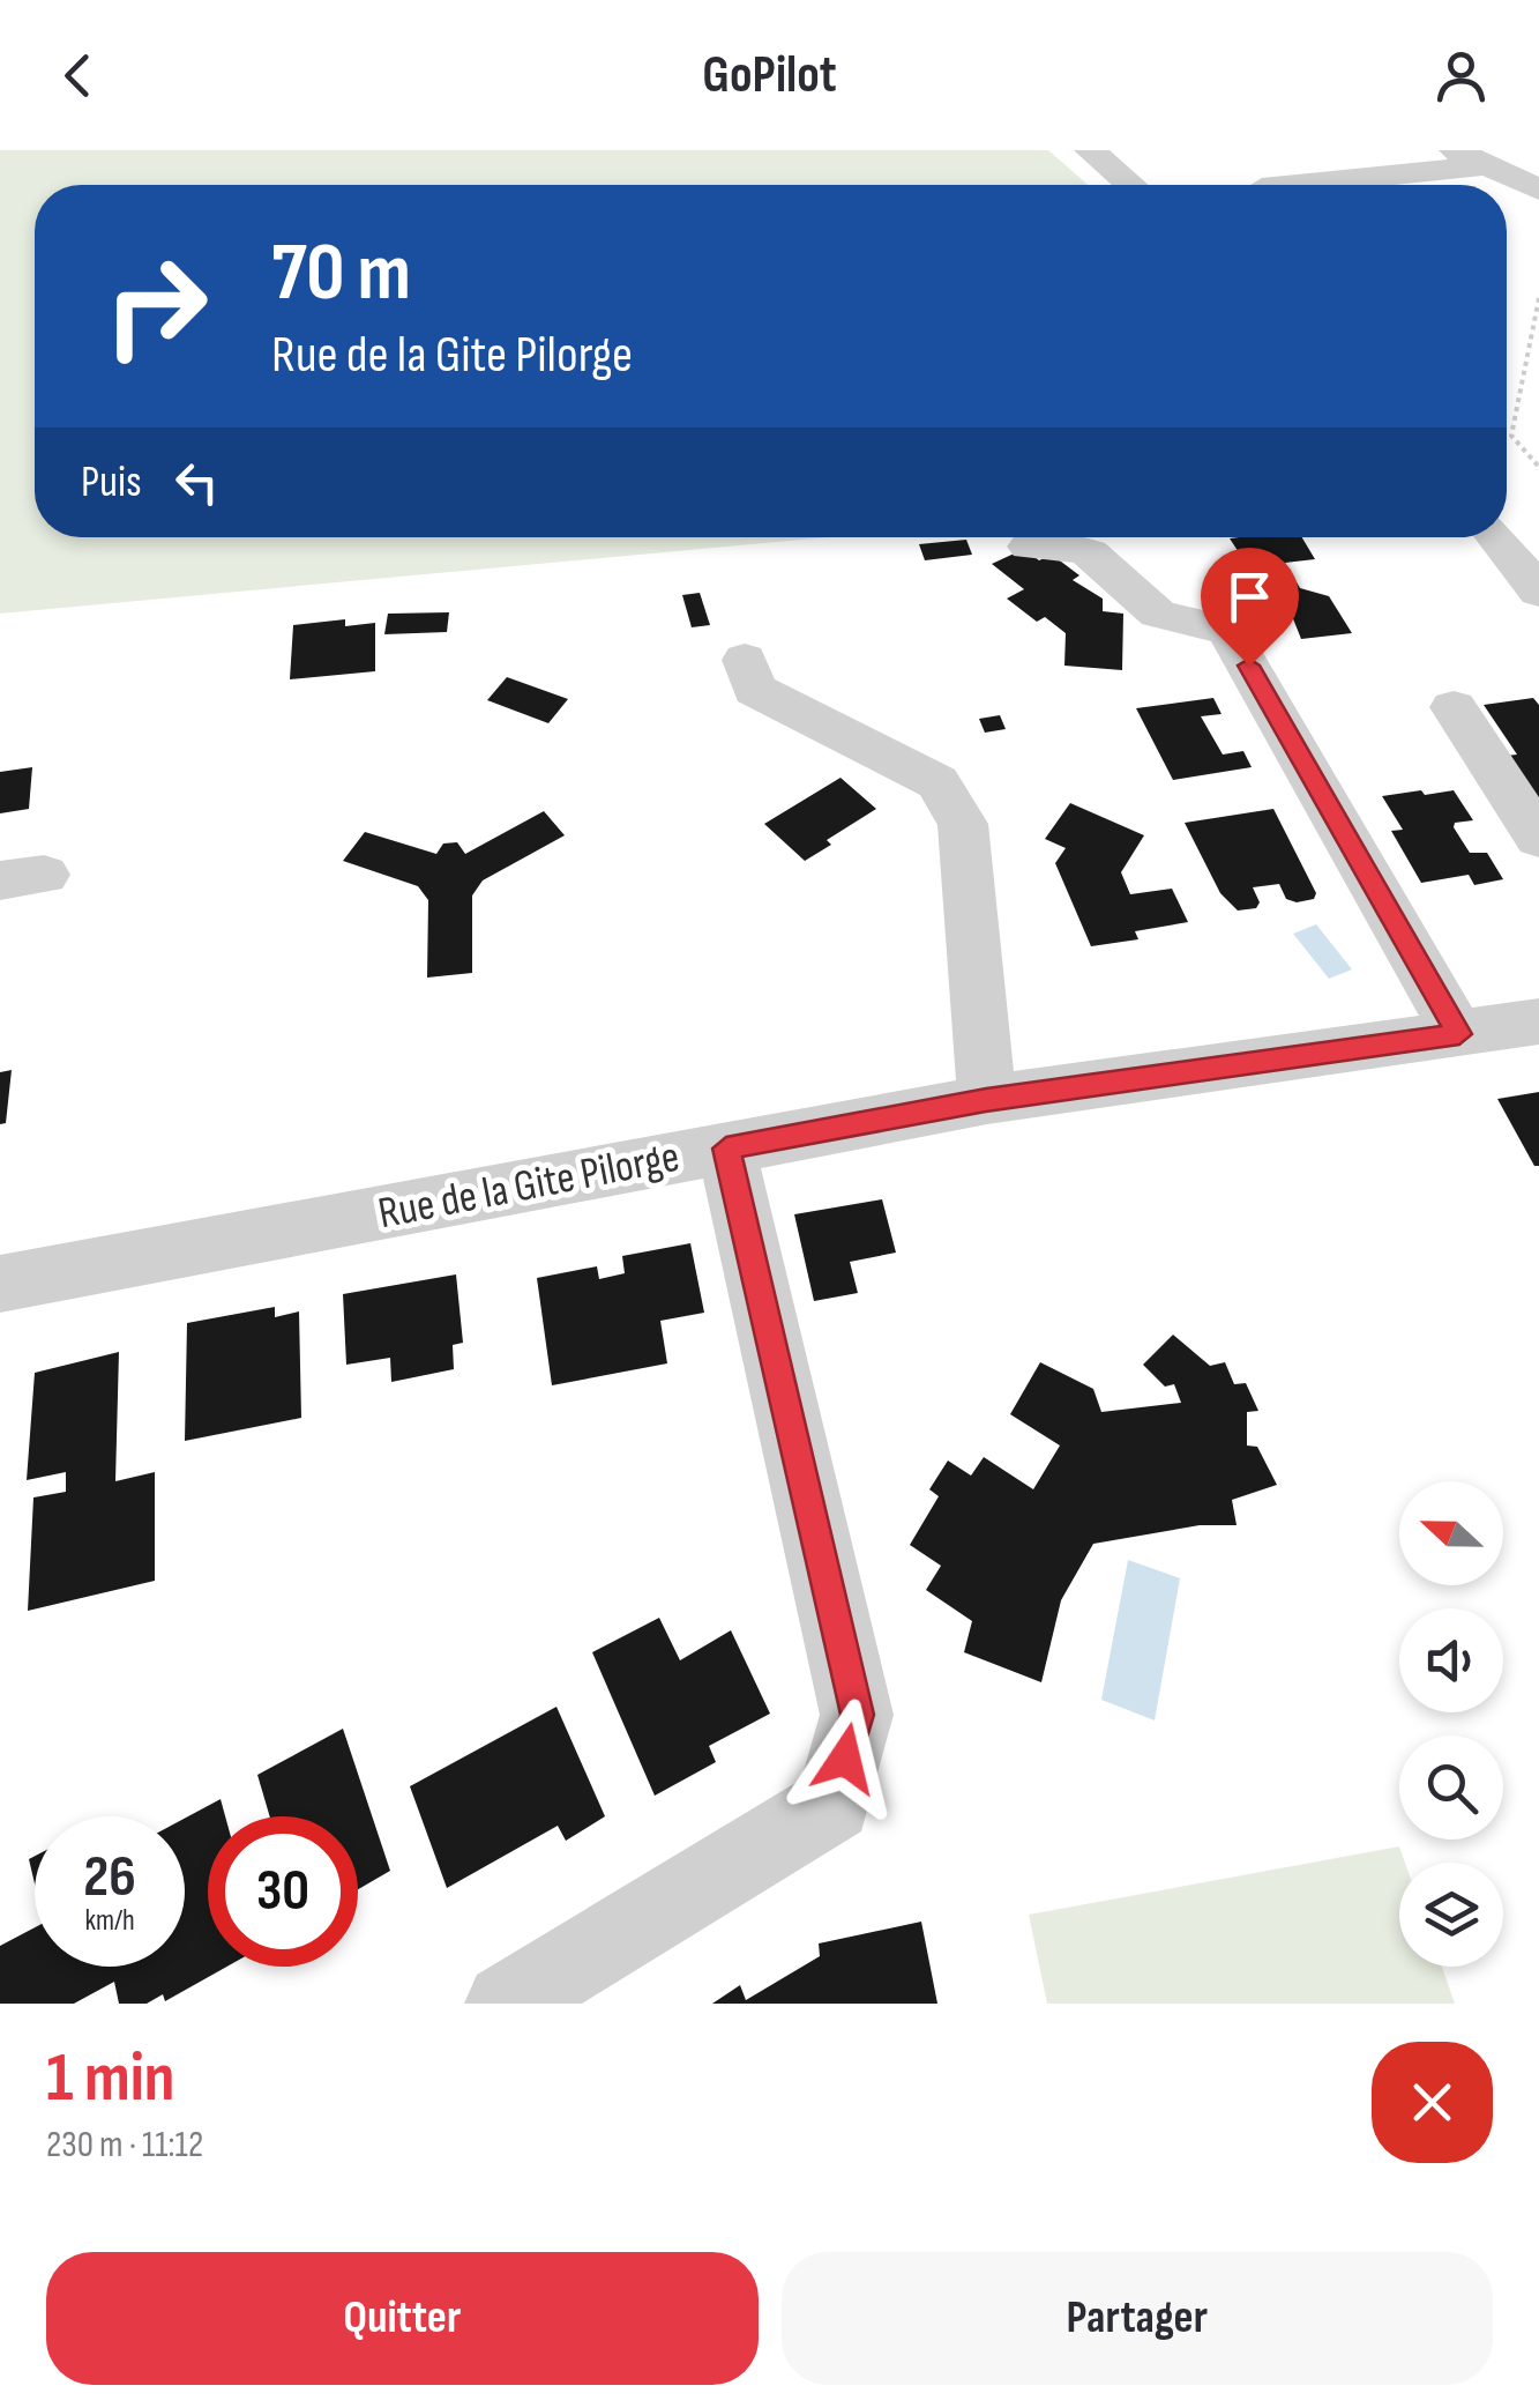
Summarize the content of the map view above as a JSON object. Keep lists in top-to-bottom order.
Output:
{
  "streets": {
    "street": ["Rue de la Gite Pilorge"]
  },
  "north": "left",
  "page": {
    "header": "GoPilot",
    "turn": ["70 m", "Rue de la Gite Pilorge"],
    "then": "Puis",
    "speed": "26 km/h",
    "limit": "30",
    "heading": ["1 min", "230 m · 11:12"],
    "buttons": ["Quitter", "Partager"]
  }
}
